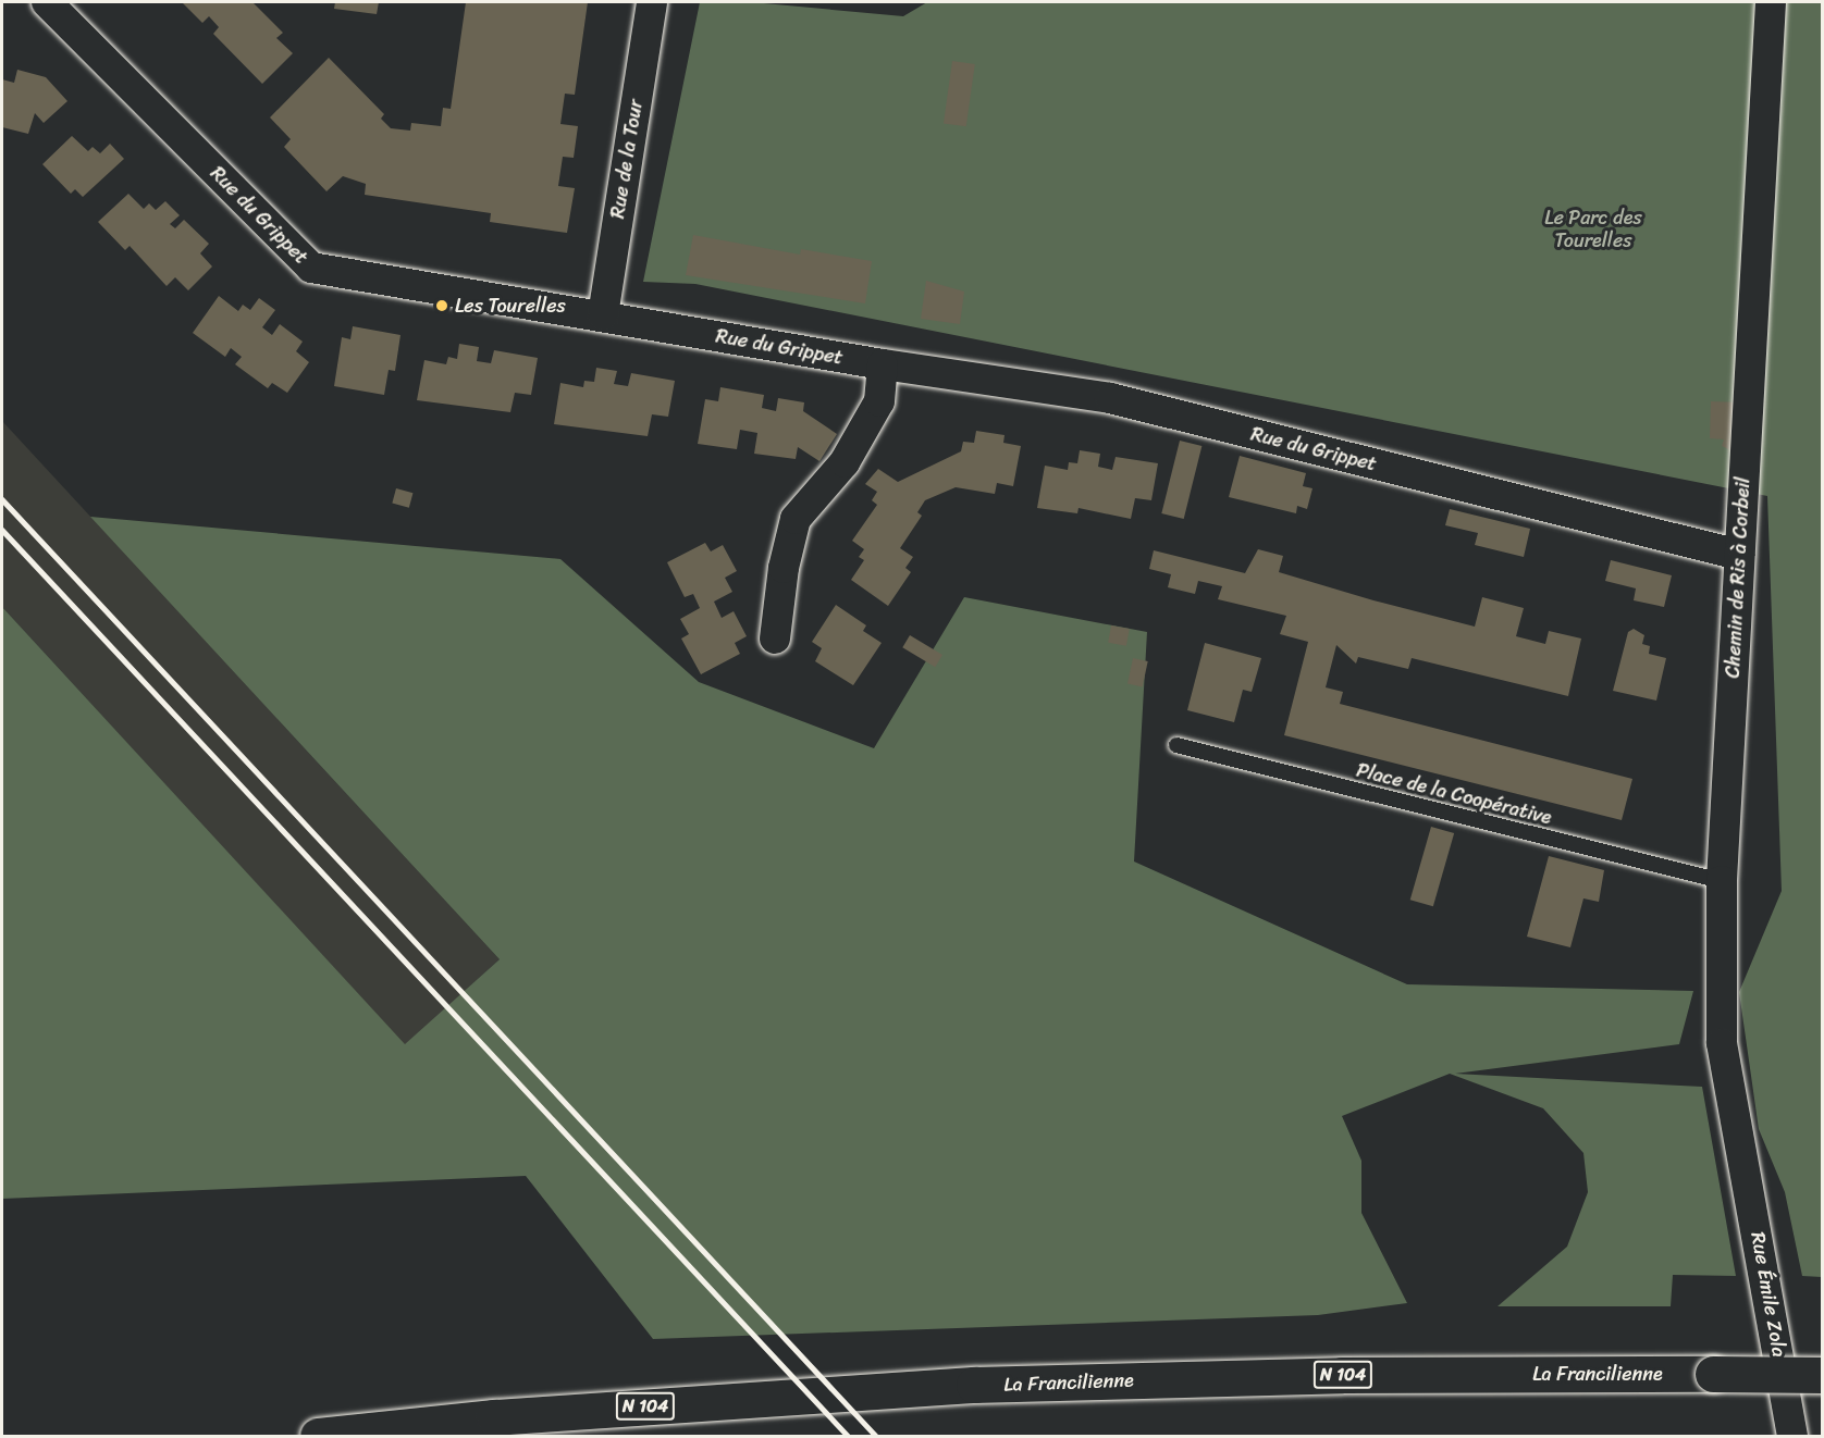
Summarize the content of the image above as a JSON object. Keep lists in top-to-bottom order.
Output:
{
  "streets": {
    "highway": ["La Francilienne", "N 104"],
    "street": [
      "Rue de la Tour",
      "Rue du Grippet",
      "Chemin de Ris à Corbeil",
      "Rue Émile Zola"
    ],
    "lane": ["Place de la Coopérative"]
  },
  "crossings": [
    ["Rue de la Tour", "Rue du Grippet"],
    ["Rue du Grippet", "Chemin de Ris à Corbeil"],
    ["Chemin de Ris à Corbeil", "Place de la Coopérative"],
    ["Chemin de Ris à Corbeil", "Rue Émile Zola"]
  ],
  "parks": ["Le Parc des Tourelles"],
  "places": ["Les Tourelles"]
}
